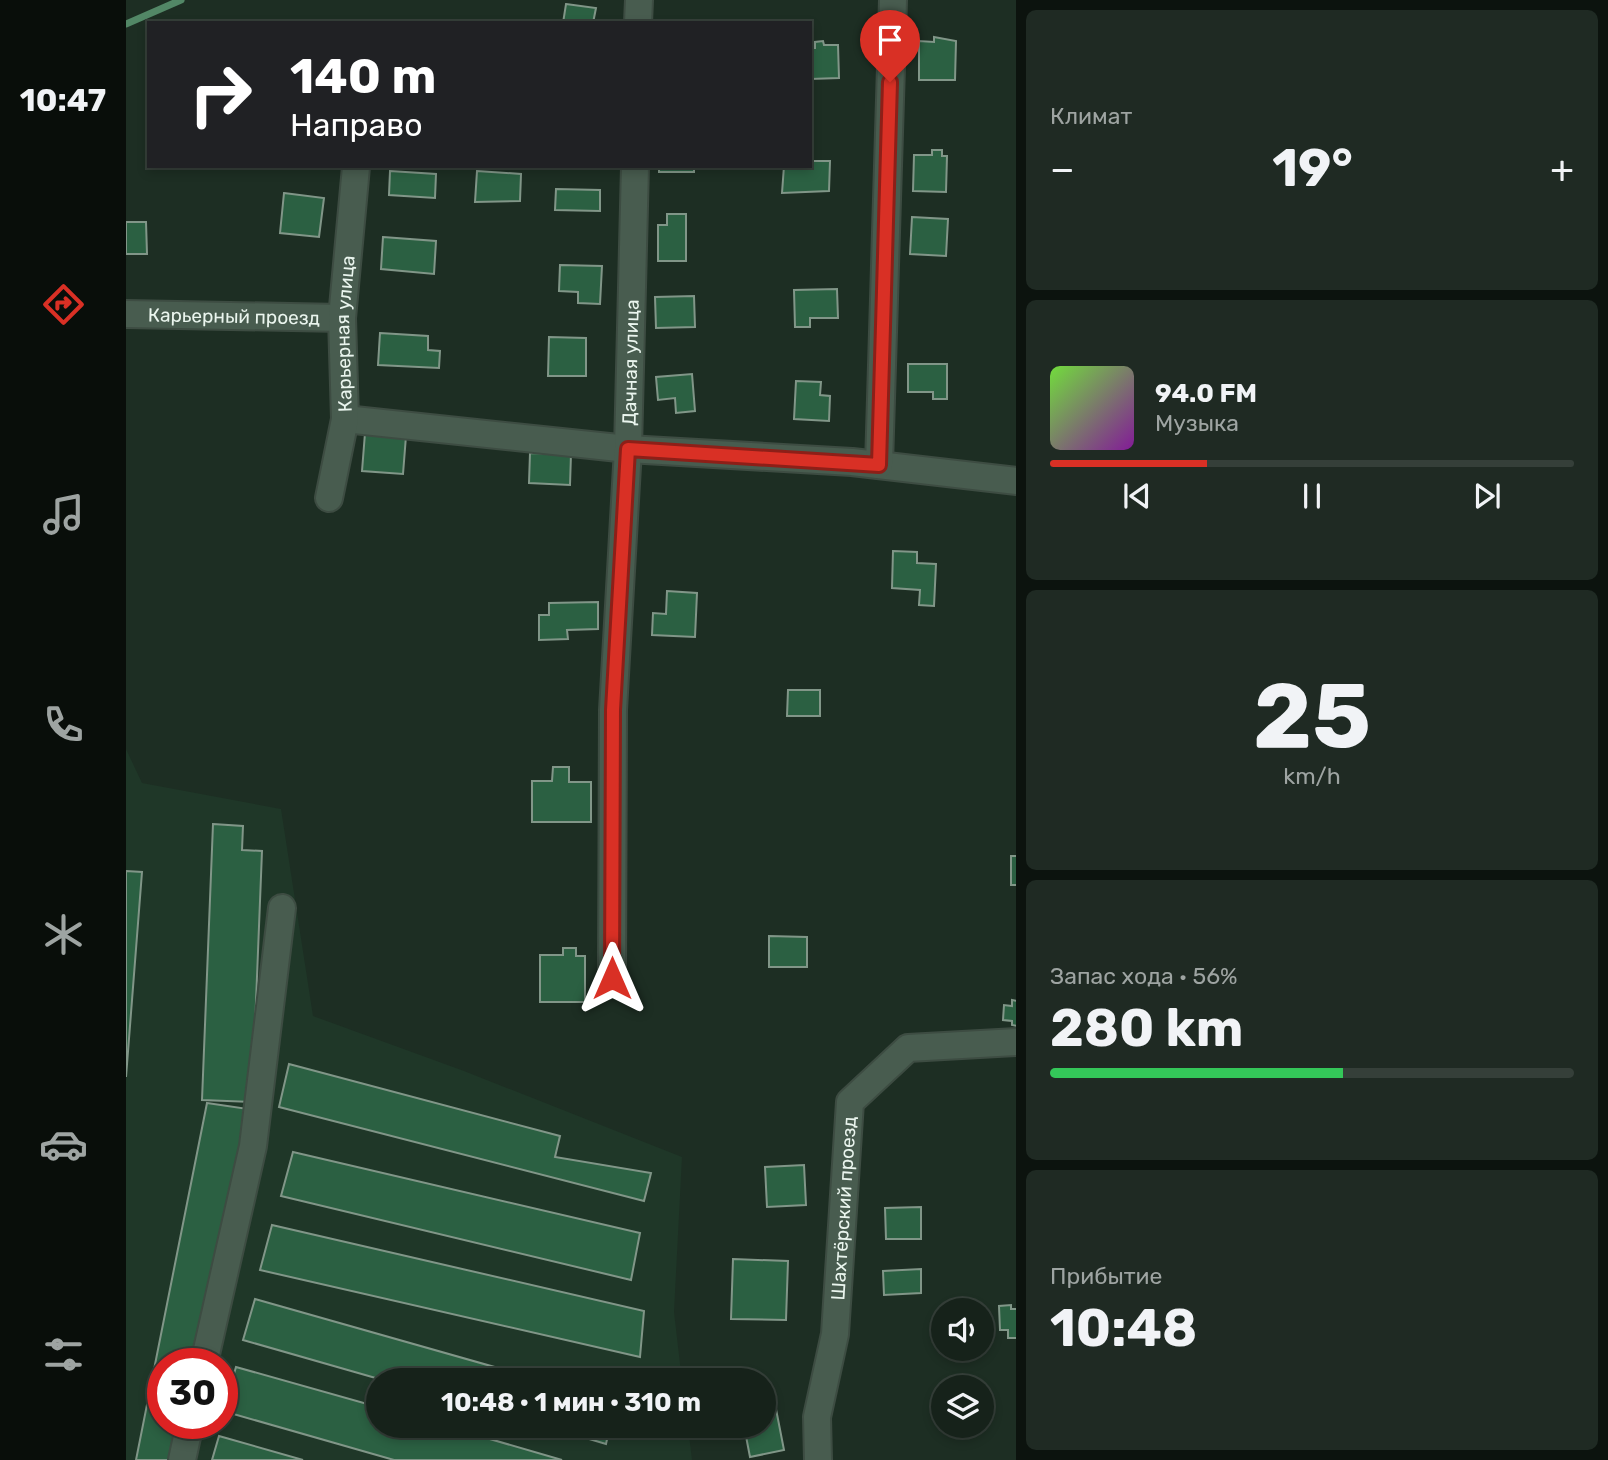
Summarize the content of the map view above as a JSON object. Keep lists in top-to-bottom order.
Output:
{
  "streets": {
    "street": [
      "Карьерный проезд",
      "Карьерная улица",
      "Дачная улица",
      "Шахтёрский проезд"
    ]
  },
  "crossings": [
    ["Карьерный проезд", "Карьерная улица"]
  ],
  "page": {
    "tabs": "10:47",
    "tile": [
      "Климат",
      ["25", "km/h"],
      ["Запас хода · 56%", "280 km"],
      ["Прибытие", "10:48"]
    ],
    "turn": ["140 m", "Направо"],
    "heat": ["−", "19°", "+"],
    "song": ["94.0 FM", "Музыка"],
    "limit": "30",
    "trip": "10:48 · 1 мин · 310 m"
  }
}
